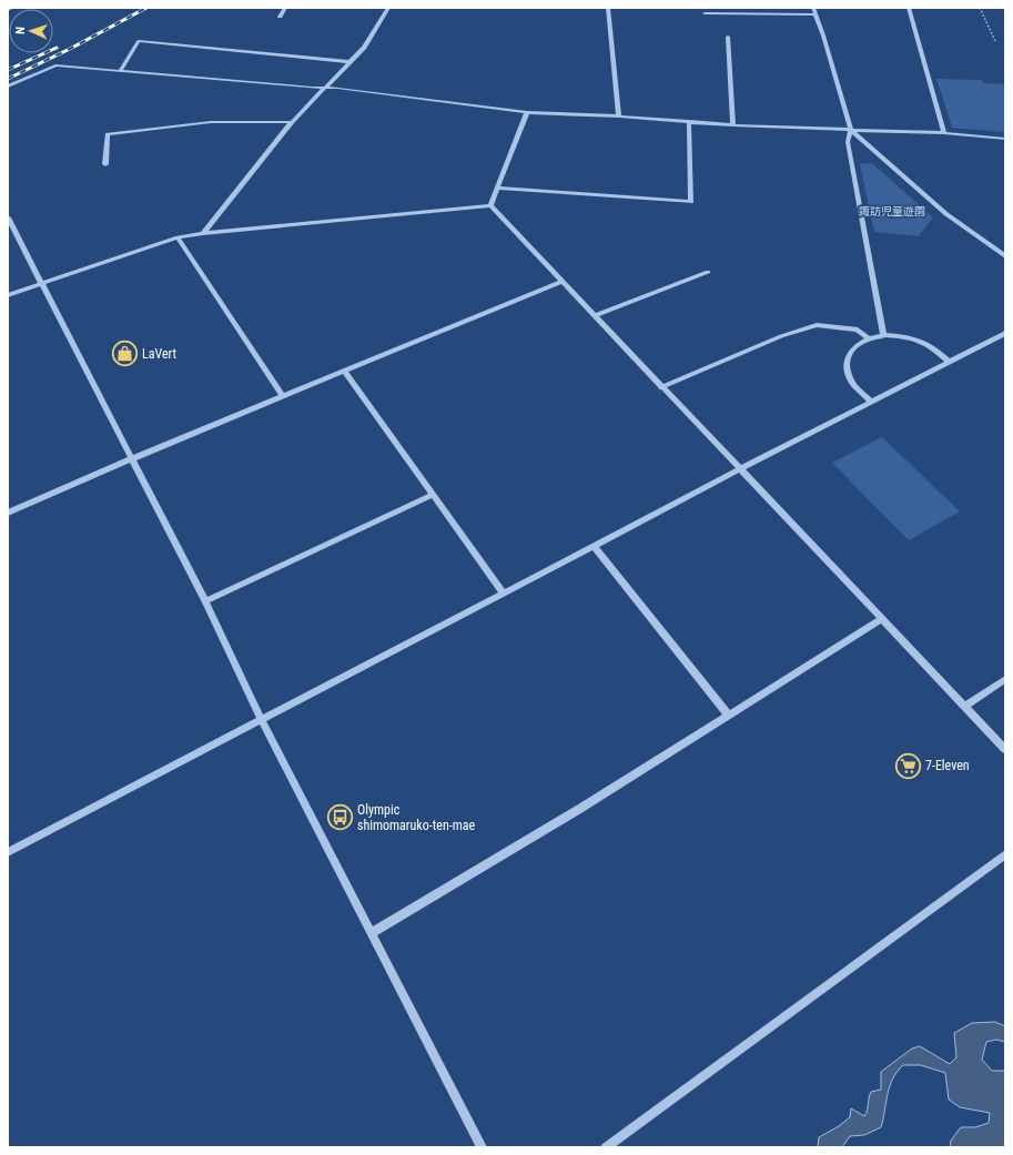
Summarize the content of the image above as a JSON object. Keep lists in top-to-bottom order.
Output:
{
  "parks": ["諏訪児童遊園"],
  "places": {
    "shop": ["LaVert"],
    "supermarket": ["7-Eleven"],
    "bus stop": ["Olympic shimomaruko-ten-mae"]
  },
  "north": "left"
}
